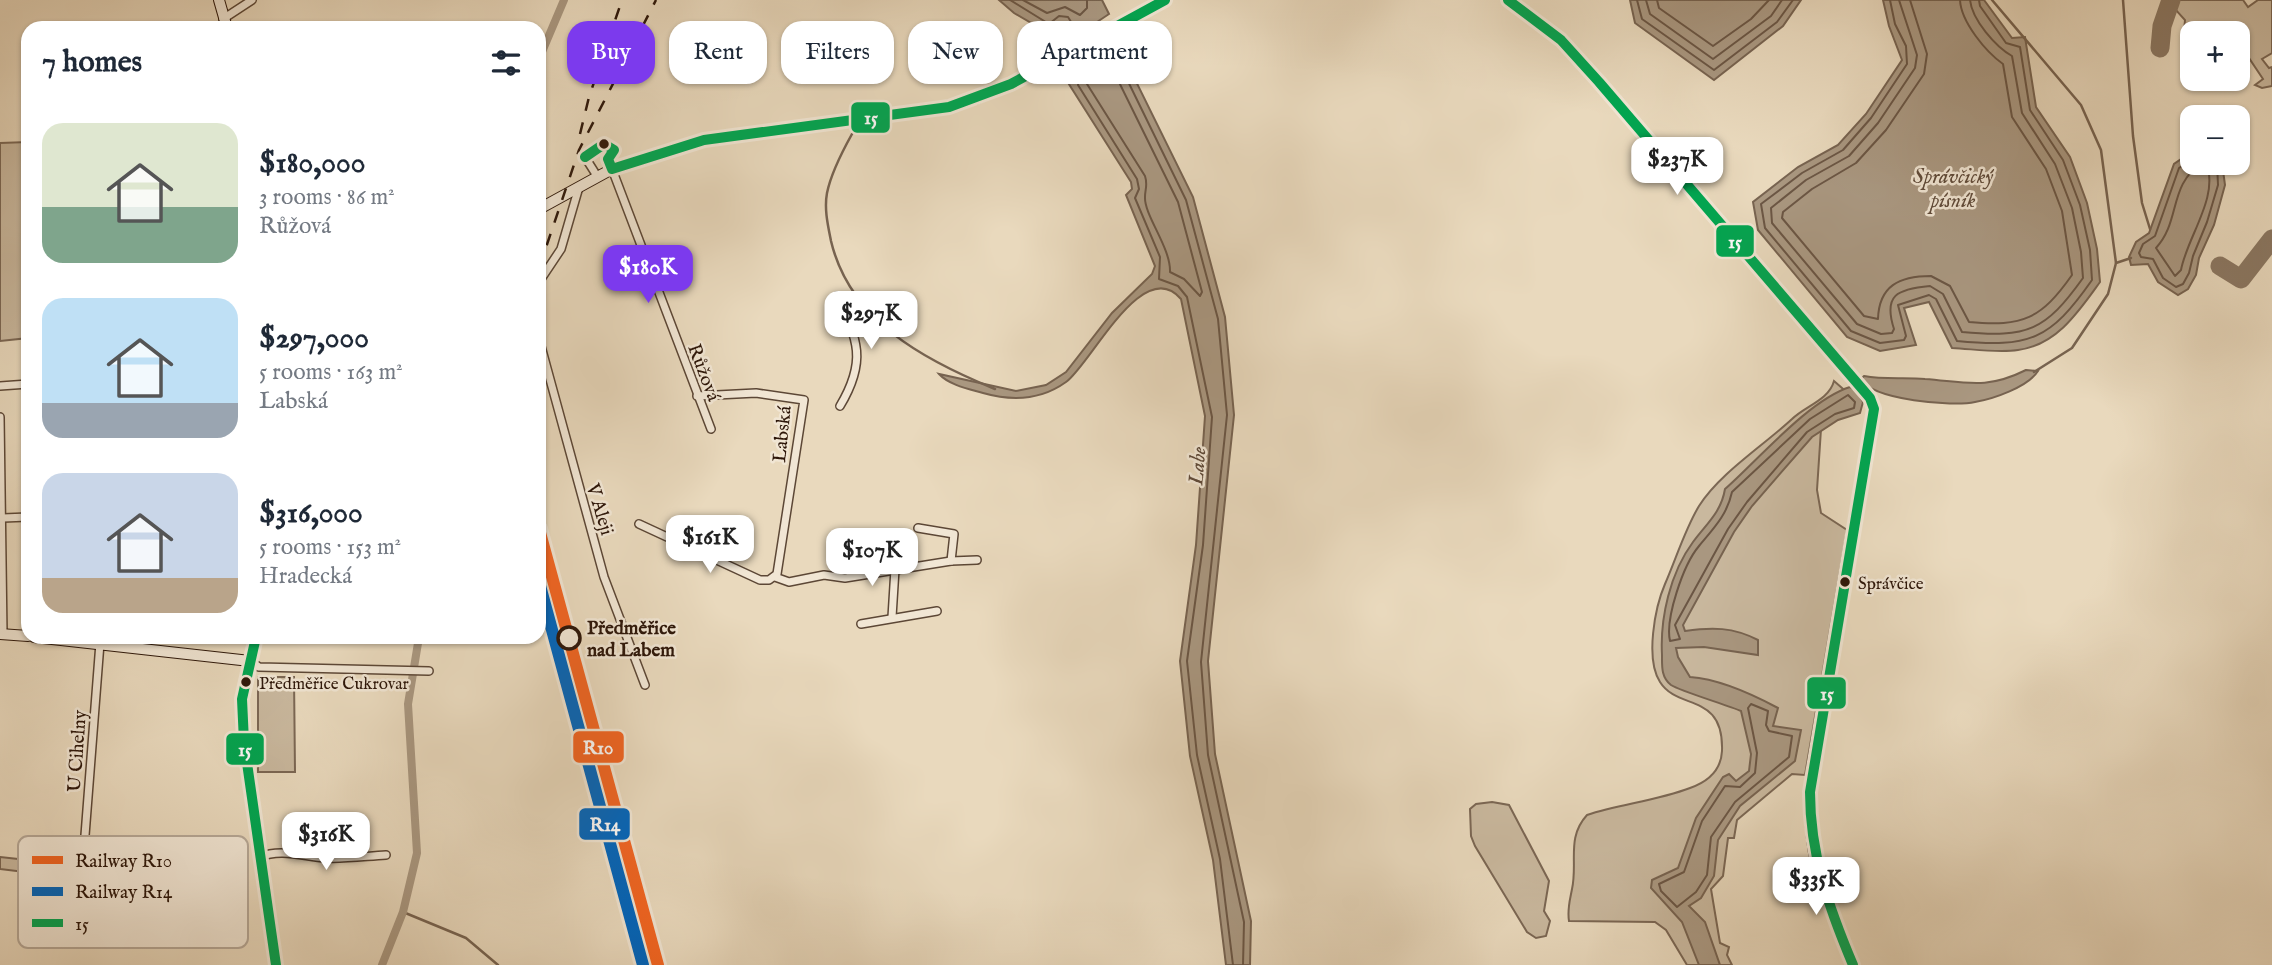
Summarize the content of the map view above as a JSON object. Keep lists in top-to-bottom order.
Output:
{
  "streets": {
    "street": [
      "Růžová",
      "Labská",
      "V Aleji",
      "U Cihelny"
    ]
  },
  "crossings": [
    ["Růžová", "Labská"]
  ],
  "water": ["Správčický písník", "Labe"],
  "places": ["Správčice", "Předměřice nad Labem", "Předměřice Cukrovar"],
  "lines": ["transit line 15", "rail line R10", "rail line R14"],
  "legend": ["Railway R10", "Railway R14", "15"],
  "page": {
    "map_buttons": ["+", "−"],
    "chip": [
      "Buy",
      "Rent",
      "Filters",
      "New",
      "Apartment"
    ],
    "heading": "7 homes",
    "list": [
      {
        "name": "$180,000",
        "note": "3 rooms · 86 m² · Růžová"
      },
      {
        "name": "$297,000",
        "note": "5 rooms · 163 m² · Labská"
      },
      {
        "name": "$316,000",
        "note": "5 rooms · 153 m² · Hradecká"
      }
    ],
    "price": [
      "$237K",
      "$180K",
      "$297K",
      "$161K",
      "$107K",
      "$316K",
      "$335K"
    ]
  }
}
